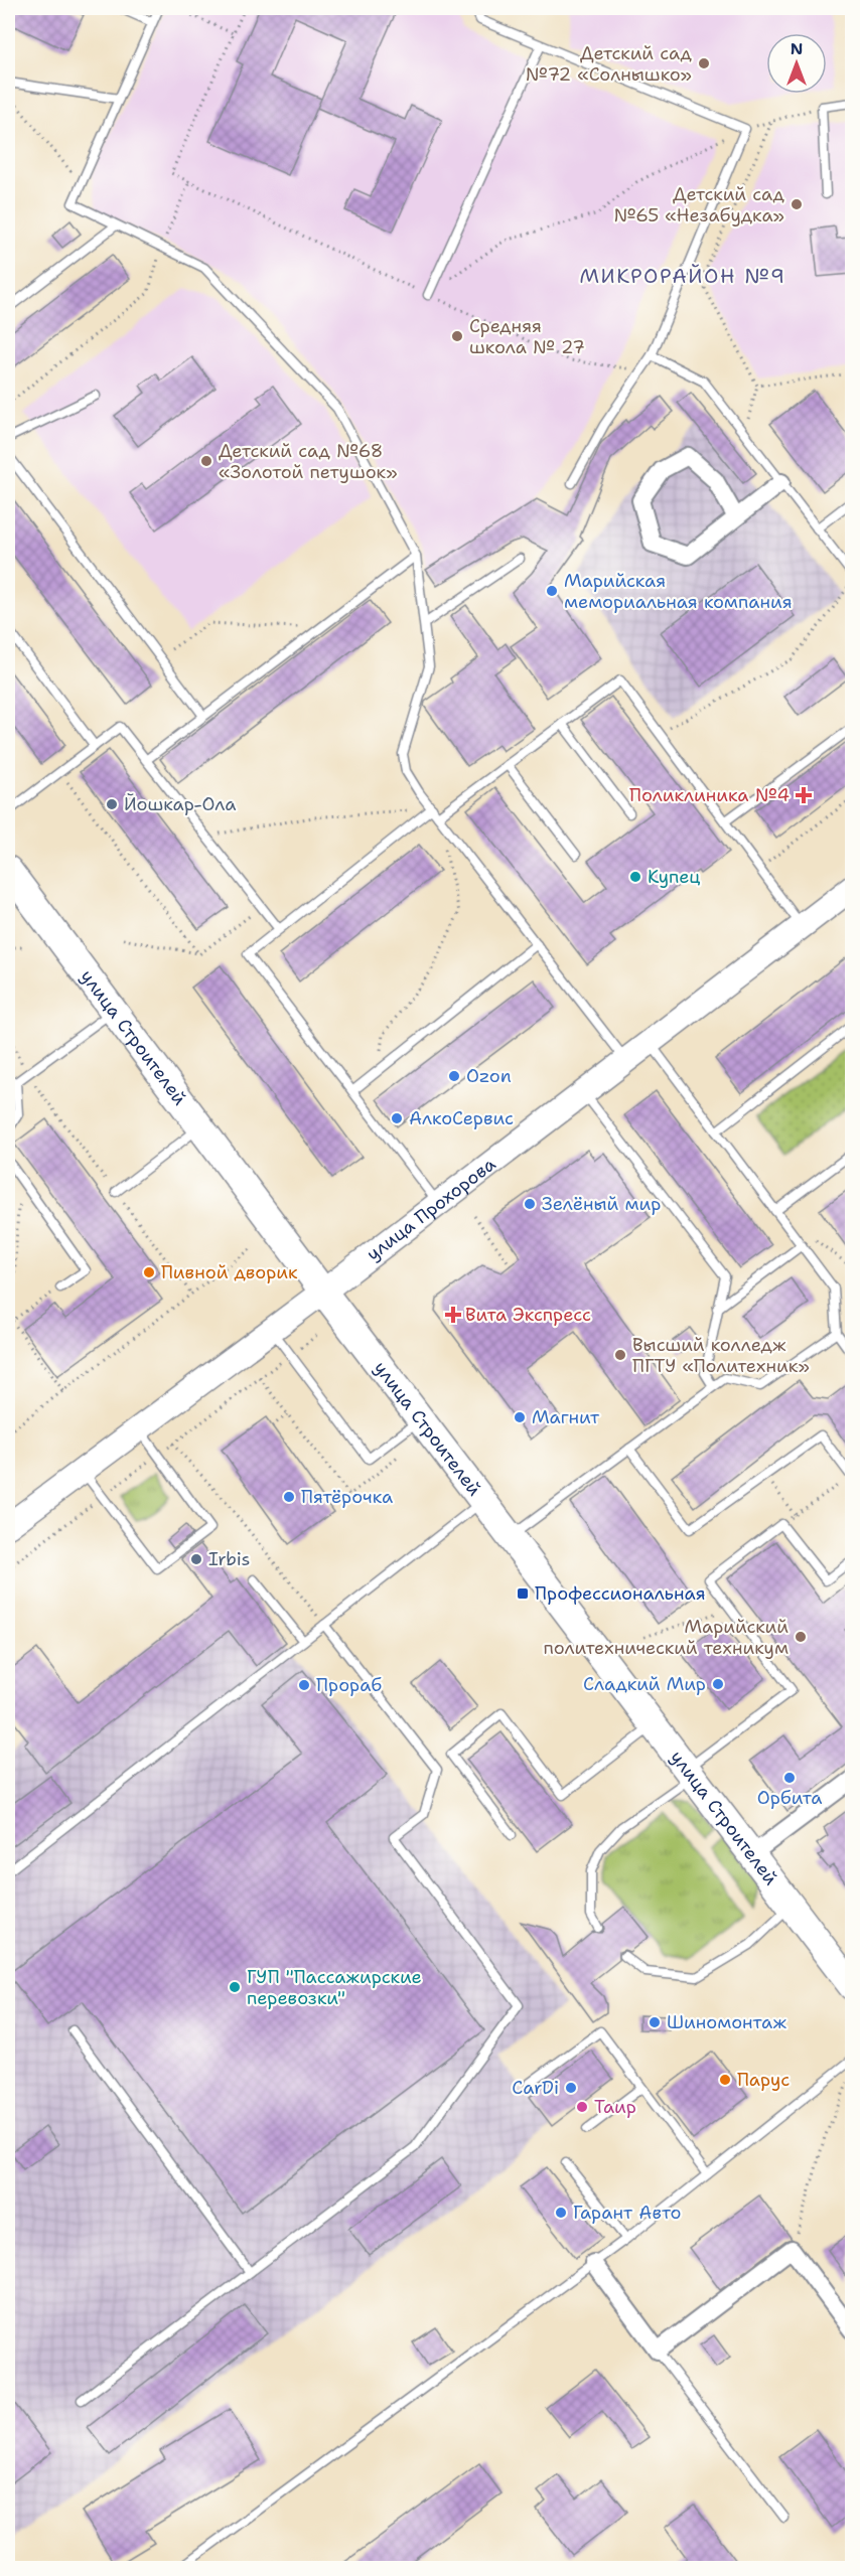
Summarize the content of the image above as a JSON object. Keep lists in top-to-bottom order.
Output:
{
  "streets": {
    "main road": ["улица Строителей"],
    "street": ["улица Прохорова"]
  },
  "crossings": [
    ["улица Строителей", "улица Прохорова"]
  ],
  "districts": ["МИКРОРАЙОН №9"],
  "places": {
    "other": [
      "Детский сад №72 «Солнышко»",
      "Детский сад №65 «Незабудка»",
      "Средняя школа № 27",
      "Детский сад №68 «Золотой петушок»",
      "Марийская мемориальная компания",
      "Йошкар-Ола",
      "Купец",
      "Ozon",
      "АлкоСервис",
      "Зелёный мир",
      "Пивной дворик",
      "Высший колледж ПГТУ «Политехник»",
      "Магнит",
      "Пятёрочка",
      "Irbis",
      "Марийский политехнический техникум",
      "Сладкий Мир",
      "Прораб",
      "Орбита",
      "ГУП \"Пассажирские перевозки\"",
      "Шиномонтаж",
      "Парус",
      "CarDi",
      "Таир",
      "Гарант Авто"
    ],
    "health": ["Поликлиника №4", "Вита Экспресс"],
    "transit": ["Профессиональная"]
  },
  "north": "top"
}
